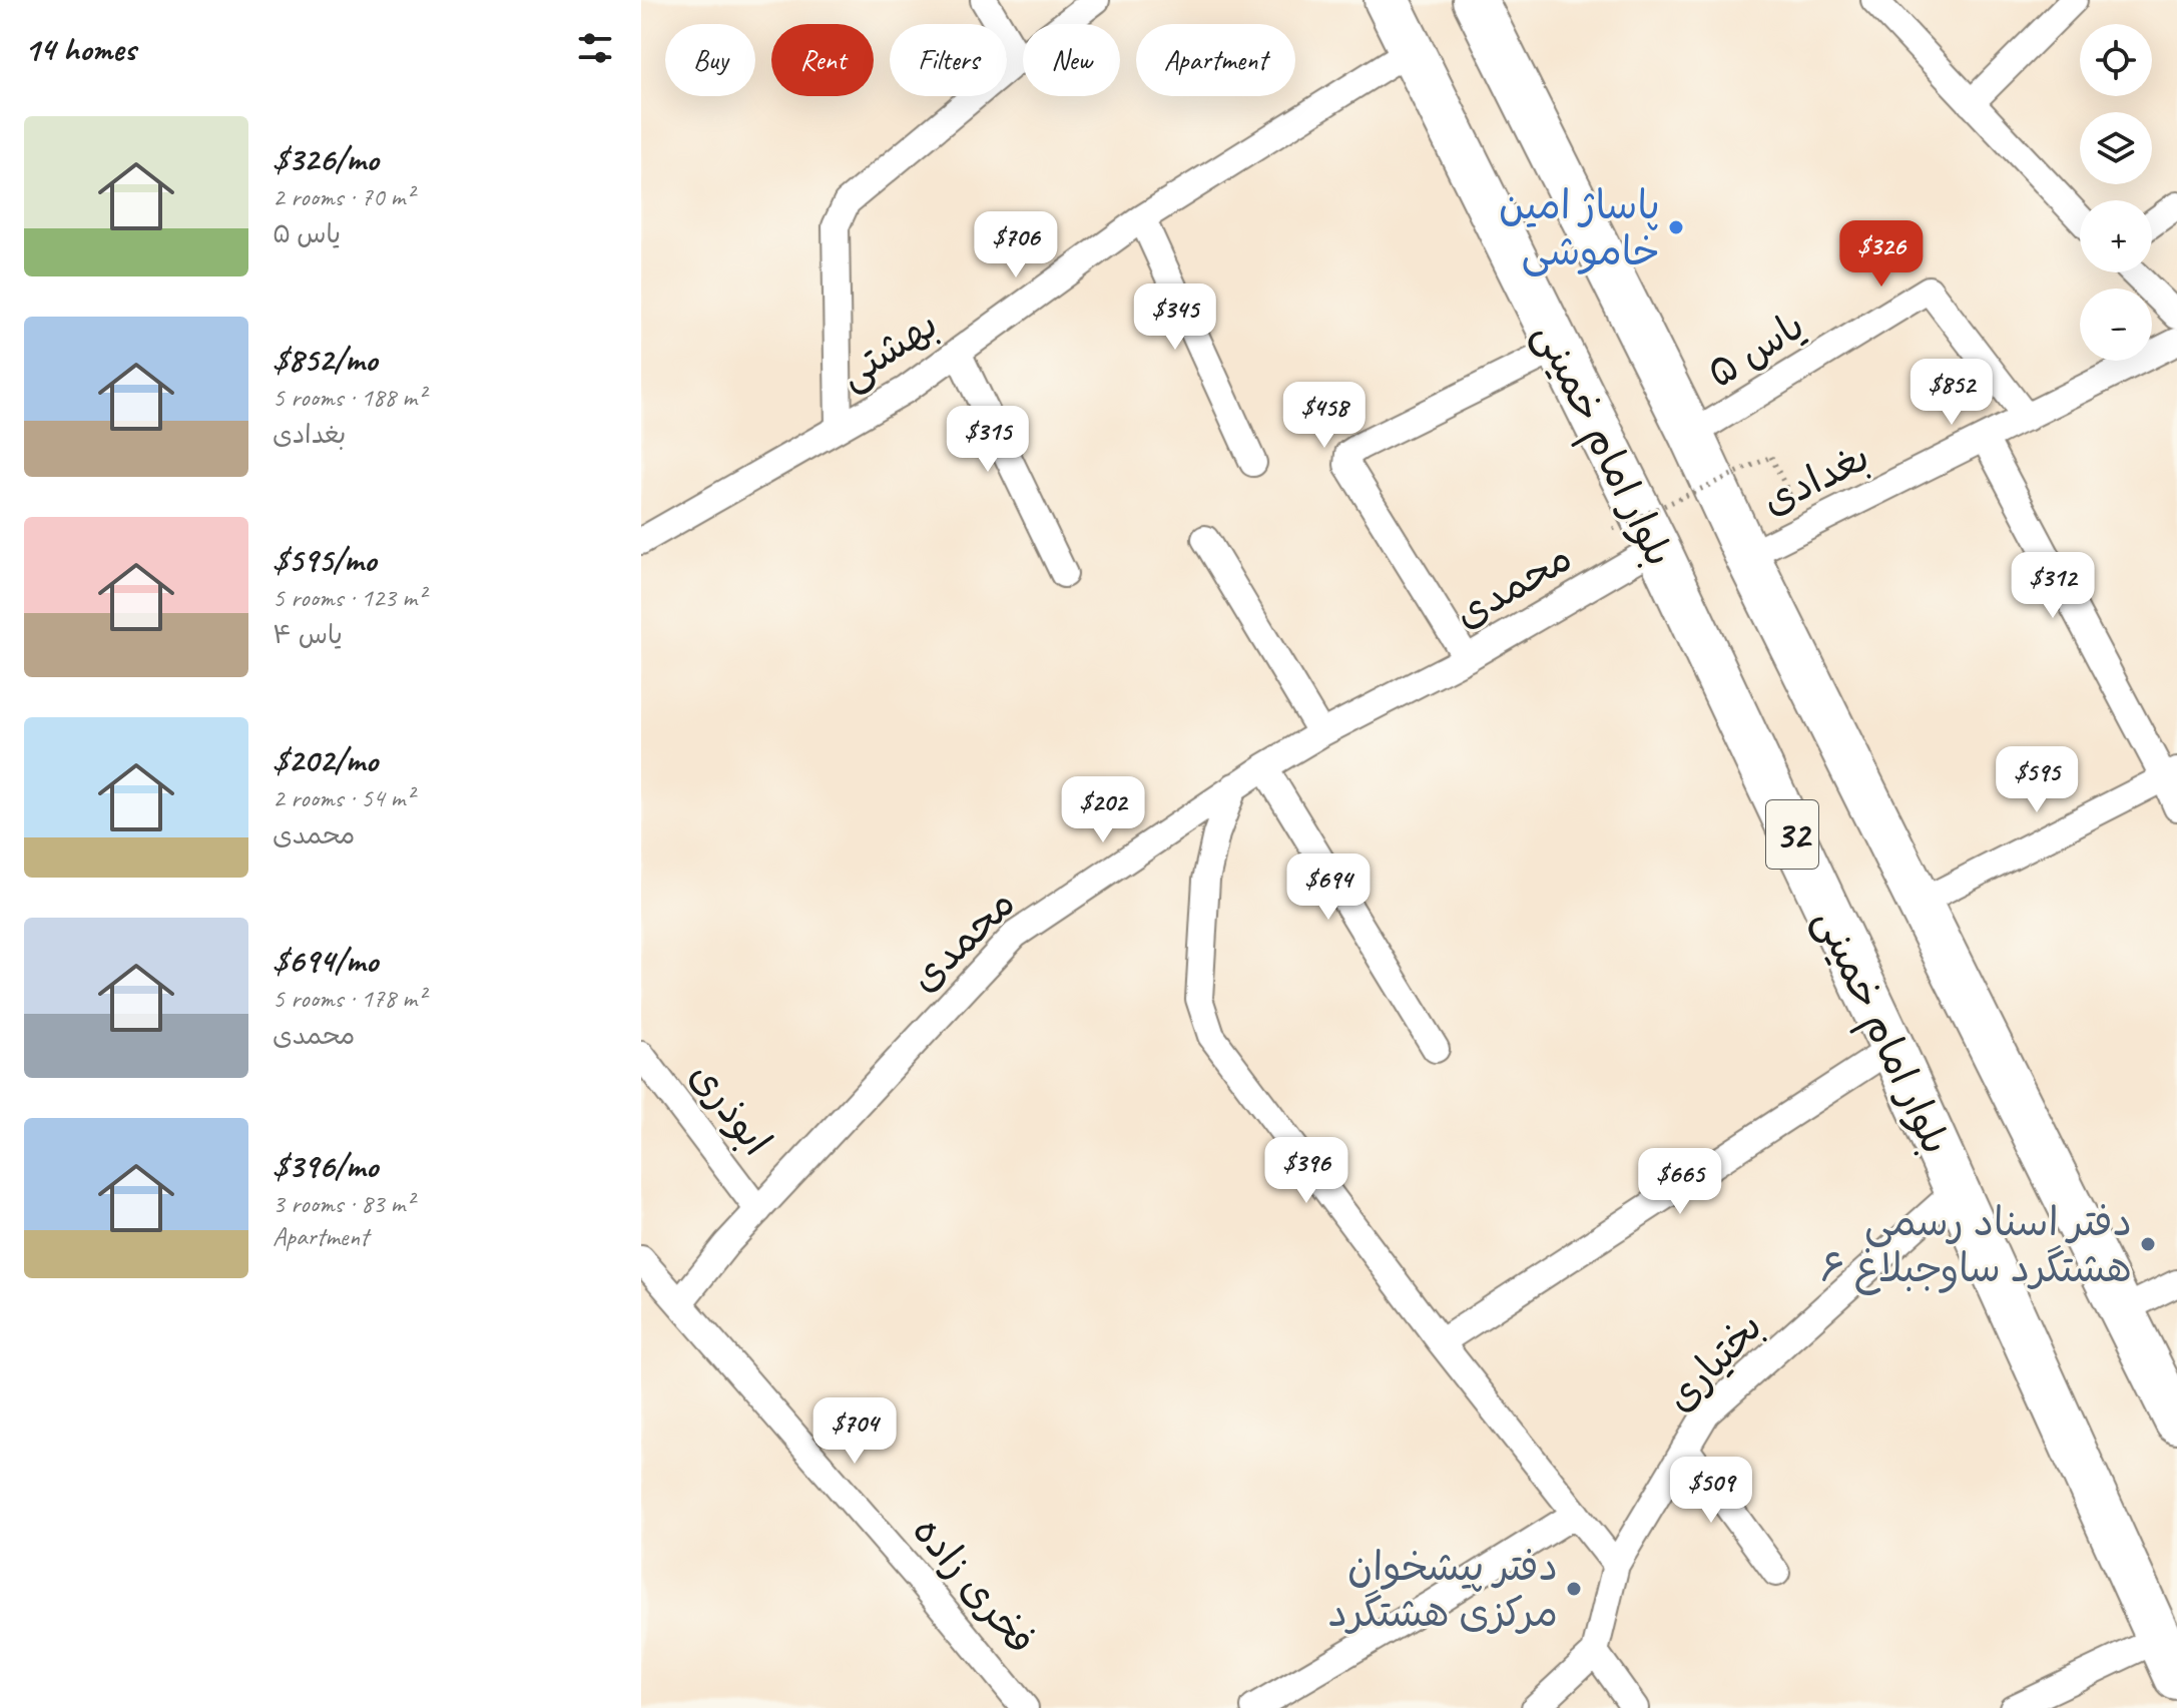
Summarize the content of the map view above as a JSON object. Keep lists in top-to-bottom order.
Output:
{
  "streets": {
    "highway": ["بلوار امام خمینی", "32"],
    "street": [
      "بهشتی",
      "یاس ۵",
      "بغدادی",
      "محمدی",
      "ابوذری",
      "بختیاری",
      "فخری زاده"
    ]
  },
  "crossings": [
    ["بهشتی", "بلوار امام خمینی"],
    ["یاس ۵", "بلوار امام خمینی"],
    ["یاس ۵", "بغدادی"],
    ["بلوار امام خمینی", "بغدادی"],
    ["بلوار امام خمینی", "محمدی"],
    ["بلوار امام خمینی", "بختیاری"],
    ["محمدی", "ابوذری"],
    ["محمدی", "فخری زاده"]
  ],
  "places": ["پاساژ امین خاموشی", "دفتر اسناد رسمی ۶ هشتگرد ساوجبلاغ", "دفتر پیشخوان مرکزی هشتگرد"],
  "page": {
    "heading": "14 homes",
    "map_buttons": ["+", "−"],
    "chip": [
      "Buy",
      "Rent",
      "Filters",
      "New",
      "Apartment"
    ],
    "list": [
      {
        "name": "$326/mo",
        "note": "2 rooms · 70 m² · یاس ۵"
      },
      {
        "name": "$852/mo",
        "note": "5 rooms · 188 m² · بغدادی"
      },
      {
        "name": "$595/mo",
        "note": "5 rooms · 123 m² · یاس ۴"
      },
      {
        "name": "$202/mo",
        "note": "2 rooms · 54 m² · محمدی"
      },
      {
        "name": "$694/mo",
        "note": "5 rooms · 178 m² · محمدی"
      },
      {
        "name": "$396/mo",
        "note": "3 rooms · 83 m² · Apartment"
      }
    ],
    "price": [
      "$706",
      "$326",
      "$345",
      "$852",
      "$458",
      "$315",
      "$312",
      "$595",
      "$202",
      "$694",
      "$396",
      "$665",
      "$704",
      "$509"
    ]
  }
}
